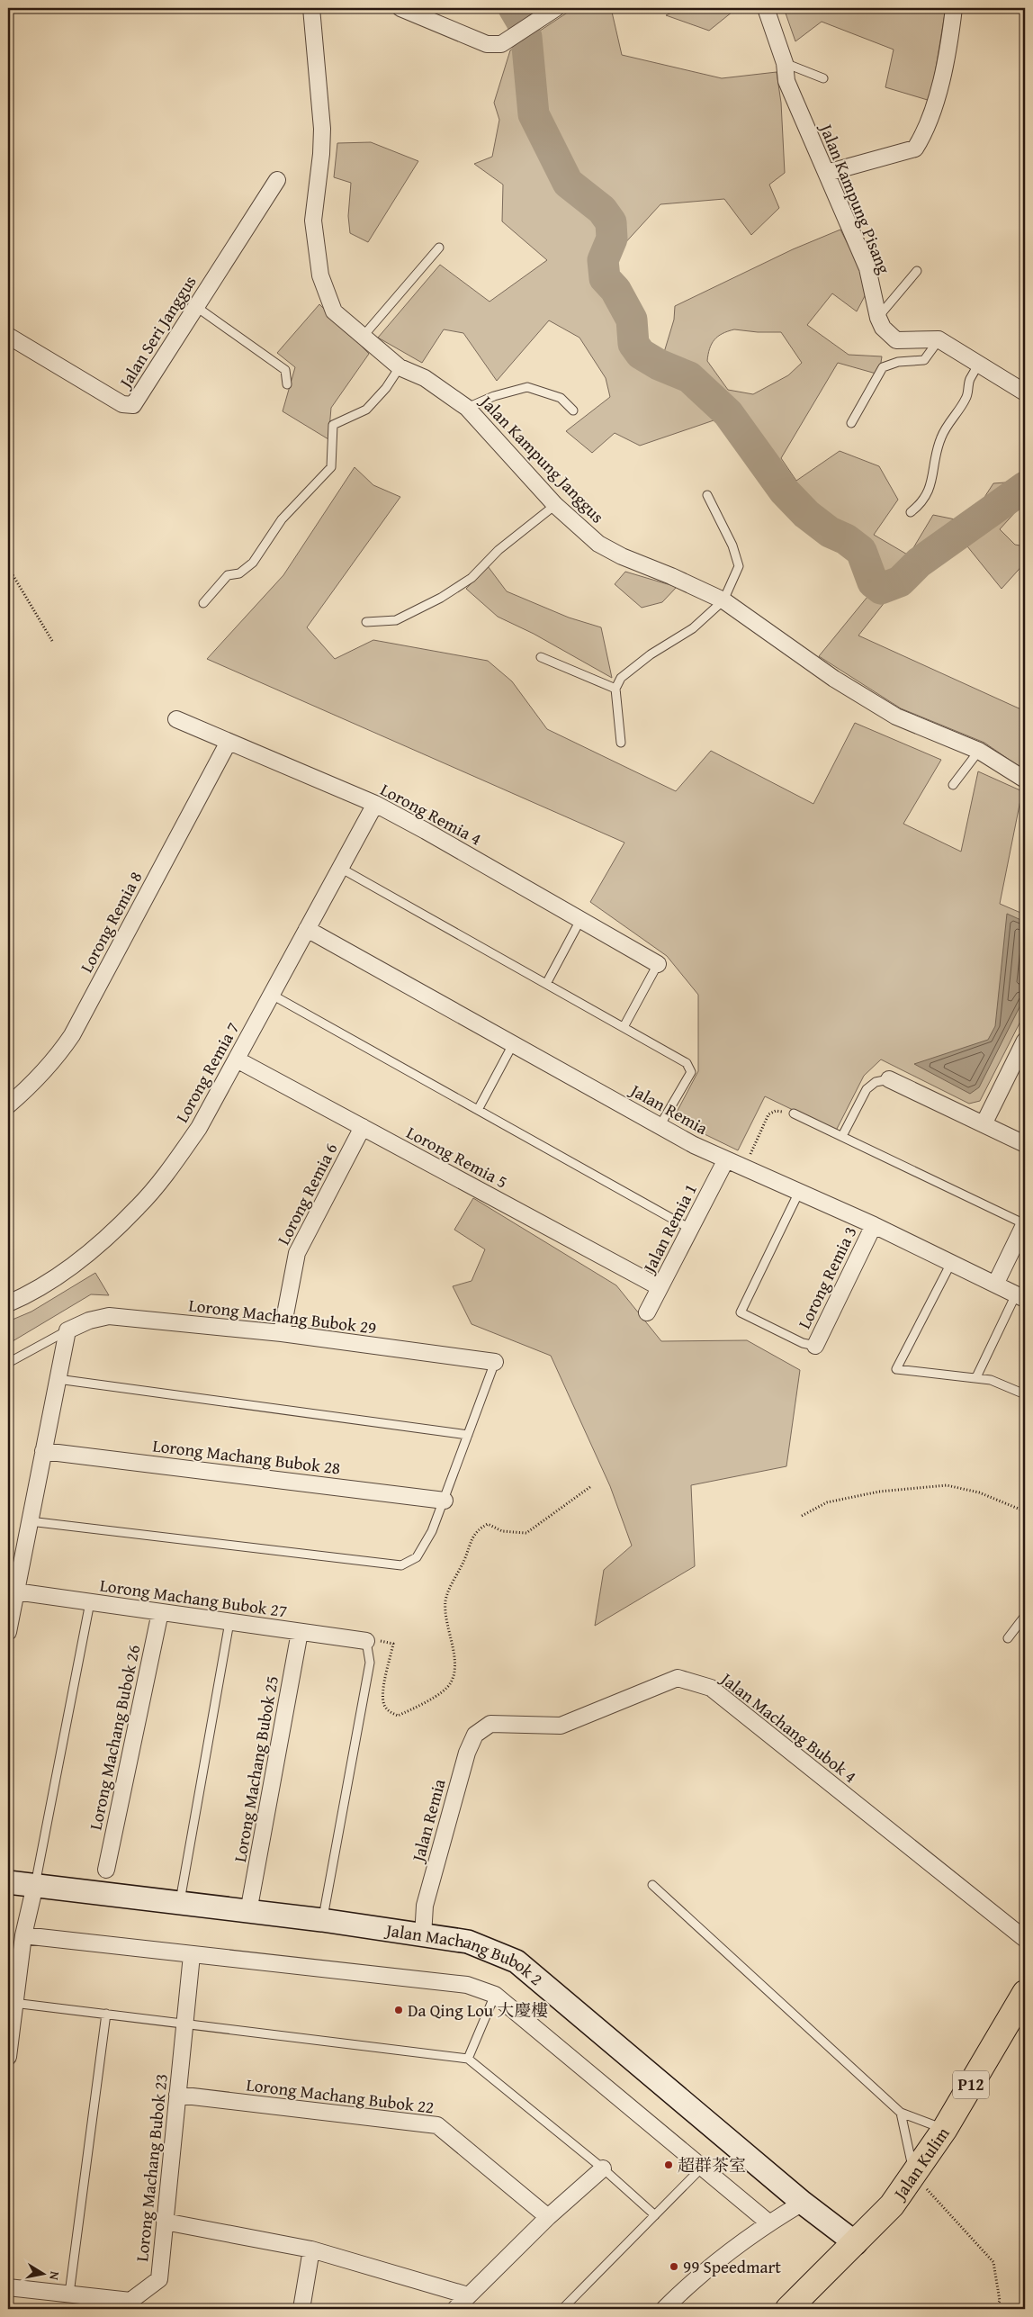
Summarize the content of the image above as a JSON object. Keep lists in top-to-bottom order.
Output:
{
  "streets": {
    "main road": ["P12", "Jalan Kulim"],
    "street": [
      "Jalan Kampung Pisang",
      "Jalan Seri Janggus",
      "Jalan Kampung Janggus",
      "Lorong Remia 4",
      "Lorong Remia 8",
      "Lorong Remia 7",
      "Jalan Remia",
      "Lorong Remia 5",
      "Lorong Remia 6",
      "Jalan Remia 1",
      "Lorong Remia 3",
      "Lorong Machang Bubok 29",
      "Lorong Machang Bubok 28",
      "Lorong Machang Bubok 27",
      "Jalan Machang Bubok 4",
      "Lorong Machang Bubok 26",
      "Lorong Machang Bubok 25",
      "Jalan Machang Bubok 2",
      "Lorong Machang Bubok 22",
      "Lorong Machang Bubok 23"
    ]
  },
  "crossings": [
    ["Lorong Remia 4", "Lorong Remia 8"],
    ["Lorong Remia 4", "Lorong Remia 7"],
    ["Lorong Remia 7", "Jalan Remia"],
    ["Lorong Remia 7", "Lorong Remia 5"],
    ["Jalan Remia", "Jalan Remia 1"],
    ["Jalan Remia", "Lorong Remia 3"],
    ["Jalan Remia", "Jalan Machang Bubok 4"],
    ["Jalan Remia", "Jalan Machang Bubok 2"],
    ["Lorong Remia 5", "Lorong Remia 6"],
    ["Lorong Remia 5", "Jalan Remia 1"],
    ["Lorong Remia 6", "Lorong Machang Bubok 29"],
    ["Lorong Machang Bubok 27", "Lorong Machang Bubok 26"],
    ["Lorong Machang Bubok 27", "Lorong Machang Bubok 25"],
    ["Lorong Machang Bubok 25", "Jalan Machang Bubok 2"],
    ["Jalan Machang Bubok 2", "Jalan Kulim"],
    ["Jalan Machang Bubok 2", "Lorong Machang Bubok 23"],
    ["Lorong Machang Bubok 22", "Lorong Machang Bubok 23"]
  ],
  "places": ["Da Qing Lou 大慶樓", "超群茶室", "99 Speedmart"],
  "north": "right"
}
